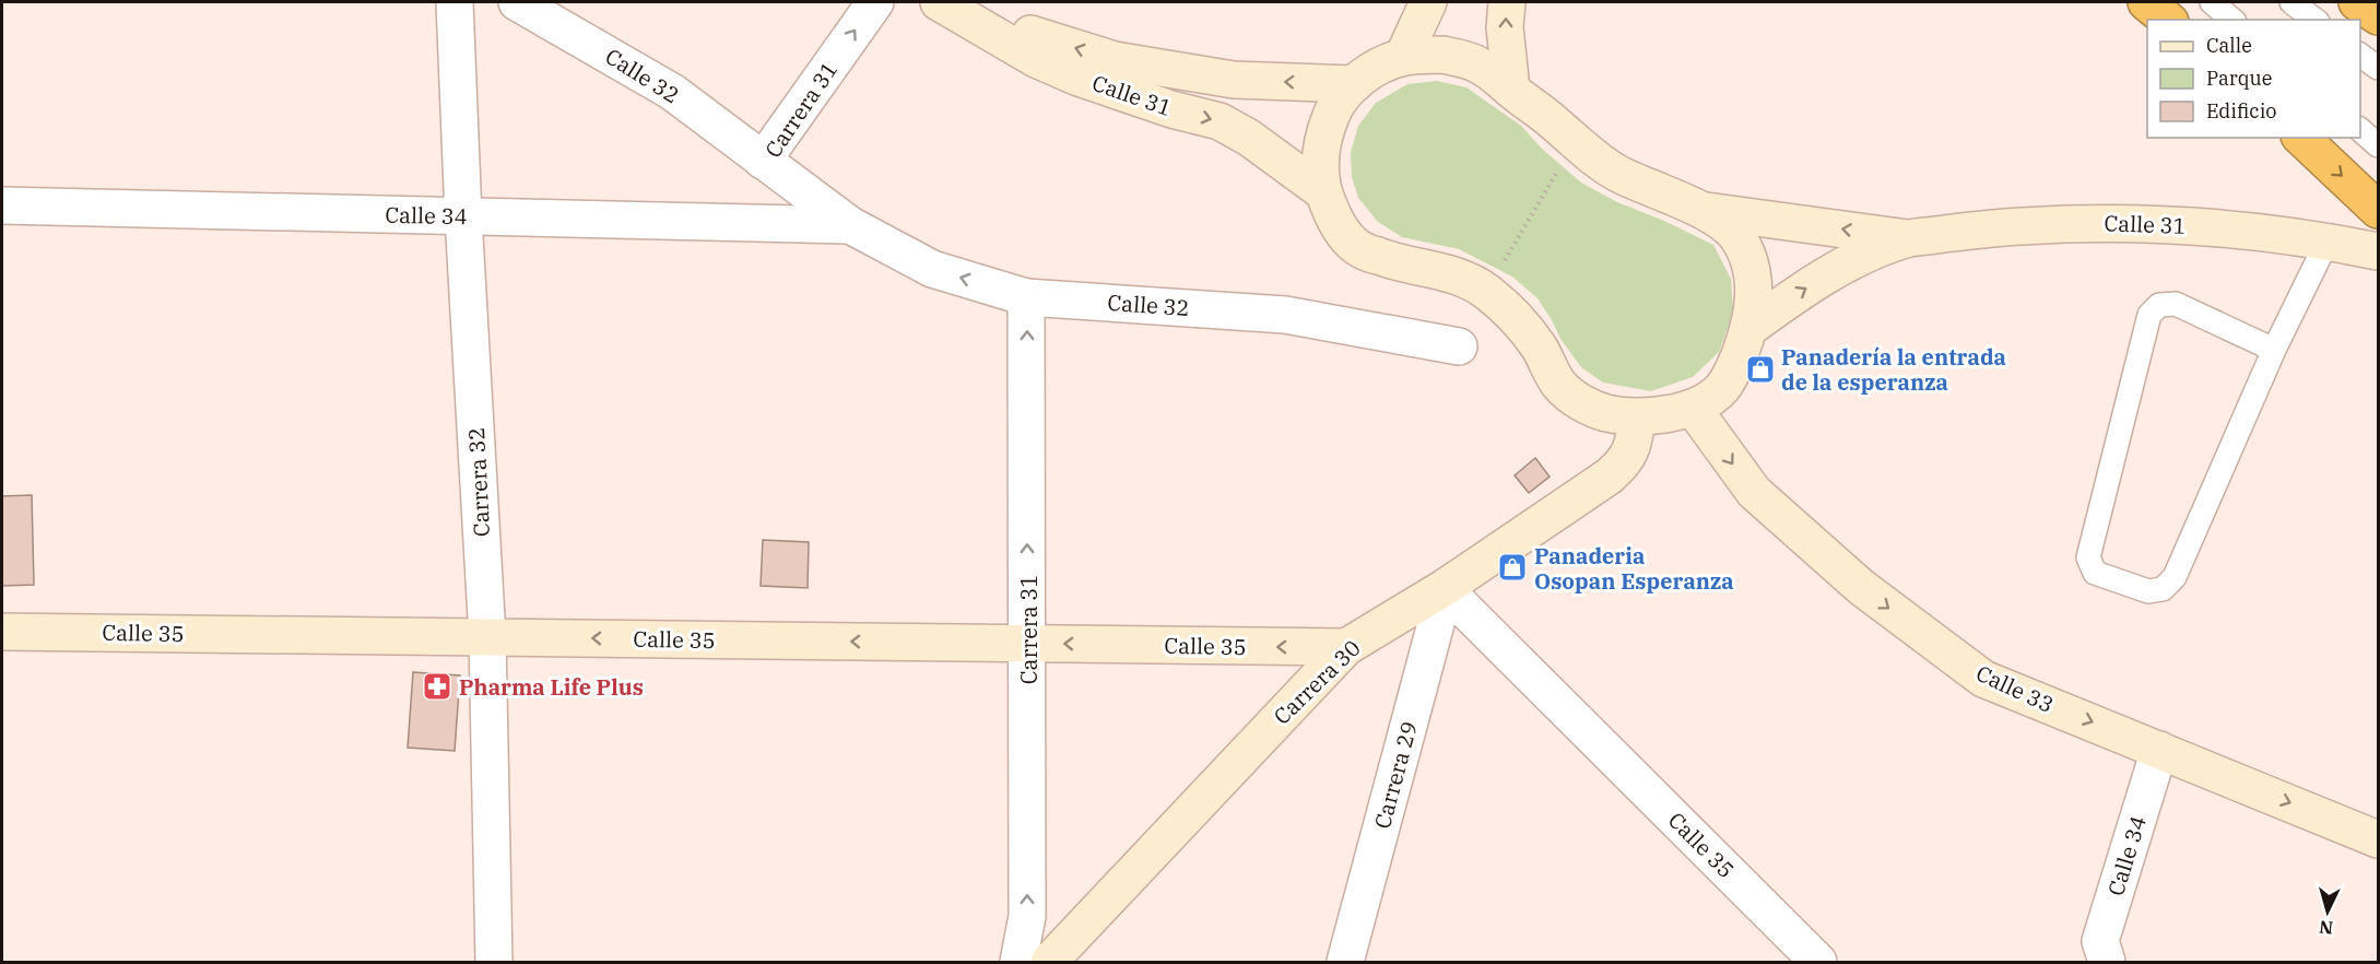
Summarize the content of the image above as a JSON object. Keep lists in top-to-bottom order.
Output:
{
  "streets": {
    "street": [
      "Calle 32",
      "Calle 31",
      "Carrera 31",
      "Calle 34",
      "Carrera 32",
      "Calle 35",
      "Carrera 30",
      "Calle 33",
      "Carrera 29"
    ]
  },
  "crossings": [
    ["Calle 32", "Carrera 31"],
    ["Calle 32", "Calle 34"],
    ["Carrera 31", "Calle 34"],
    ["Carrera 31", "Calle 35"],
    ["Calle 34", "Carrera 32"],
    ["Calle 34", "Calle 33"],
    ["Carrera 32", "Calle 35"],
    ["Calle 35", "Carrera 30"],
    ["Calle 35", "Carrera 29"],
    ["Carrera 30", "Carrera 29"]
  ],
  "one_way": ["Carrera 31", "Calle 35", "Calle 33"],
  "places": {
    "shop": ["Panadería la entrada de la esperanza", "Panaderia Osopan Esperanza"],
    "pharmacy": ["Pharma Life Plus"]
  },
  "legend": ["Calle", "Parque", "Edificio"],
  "north": "bottom"
}
